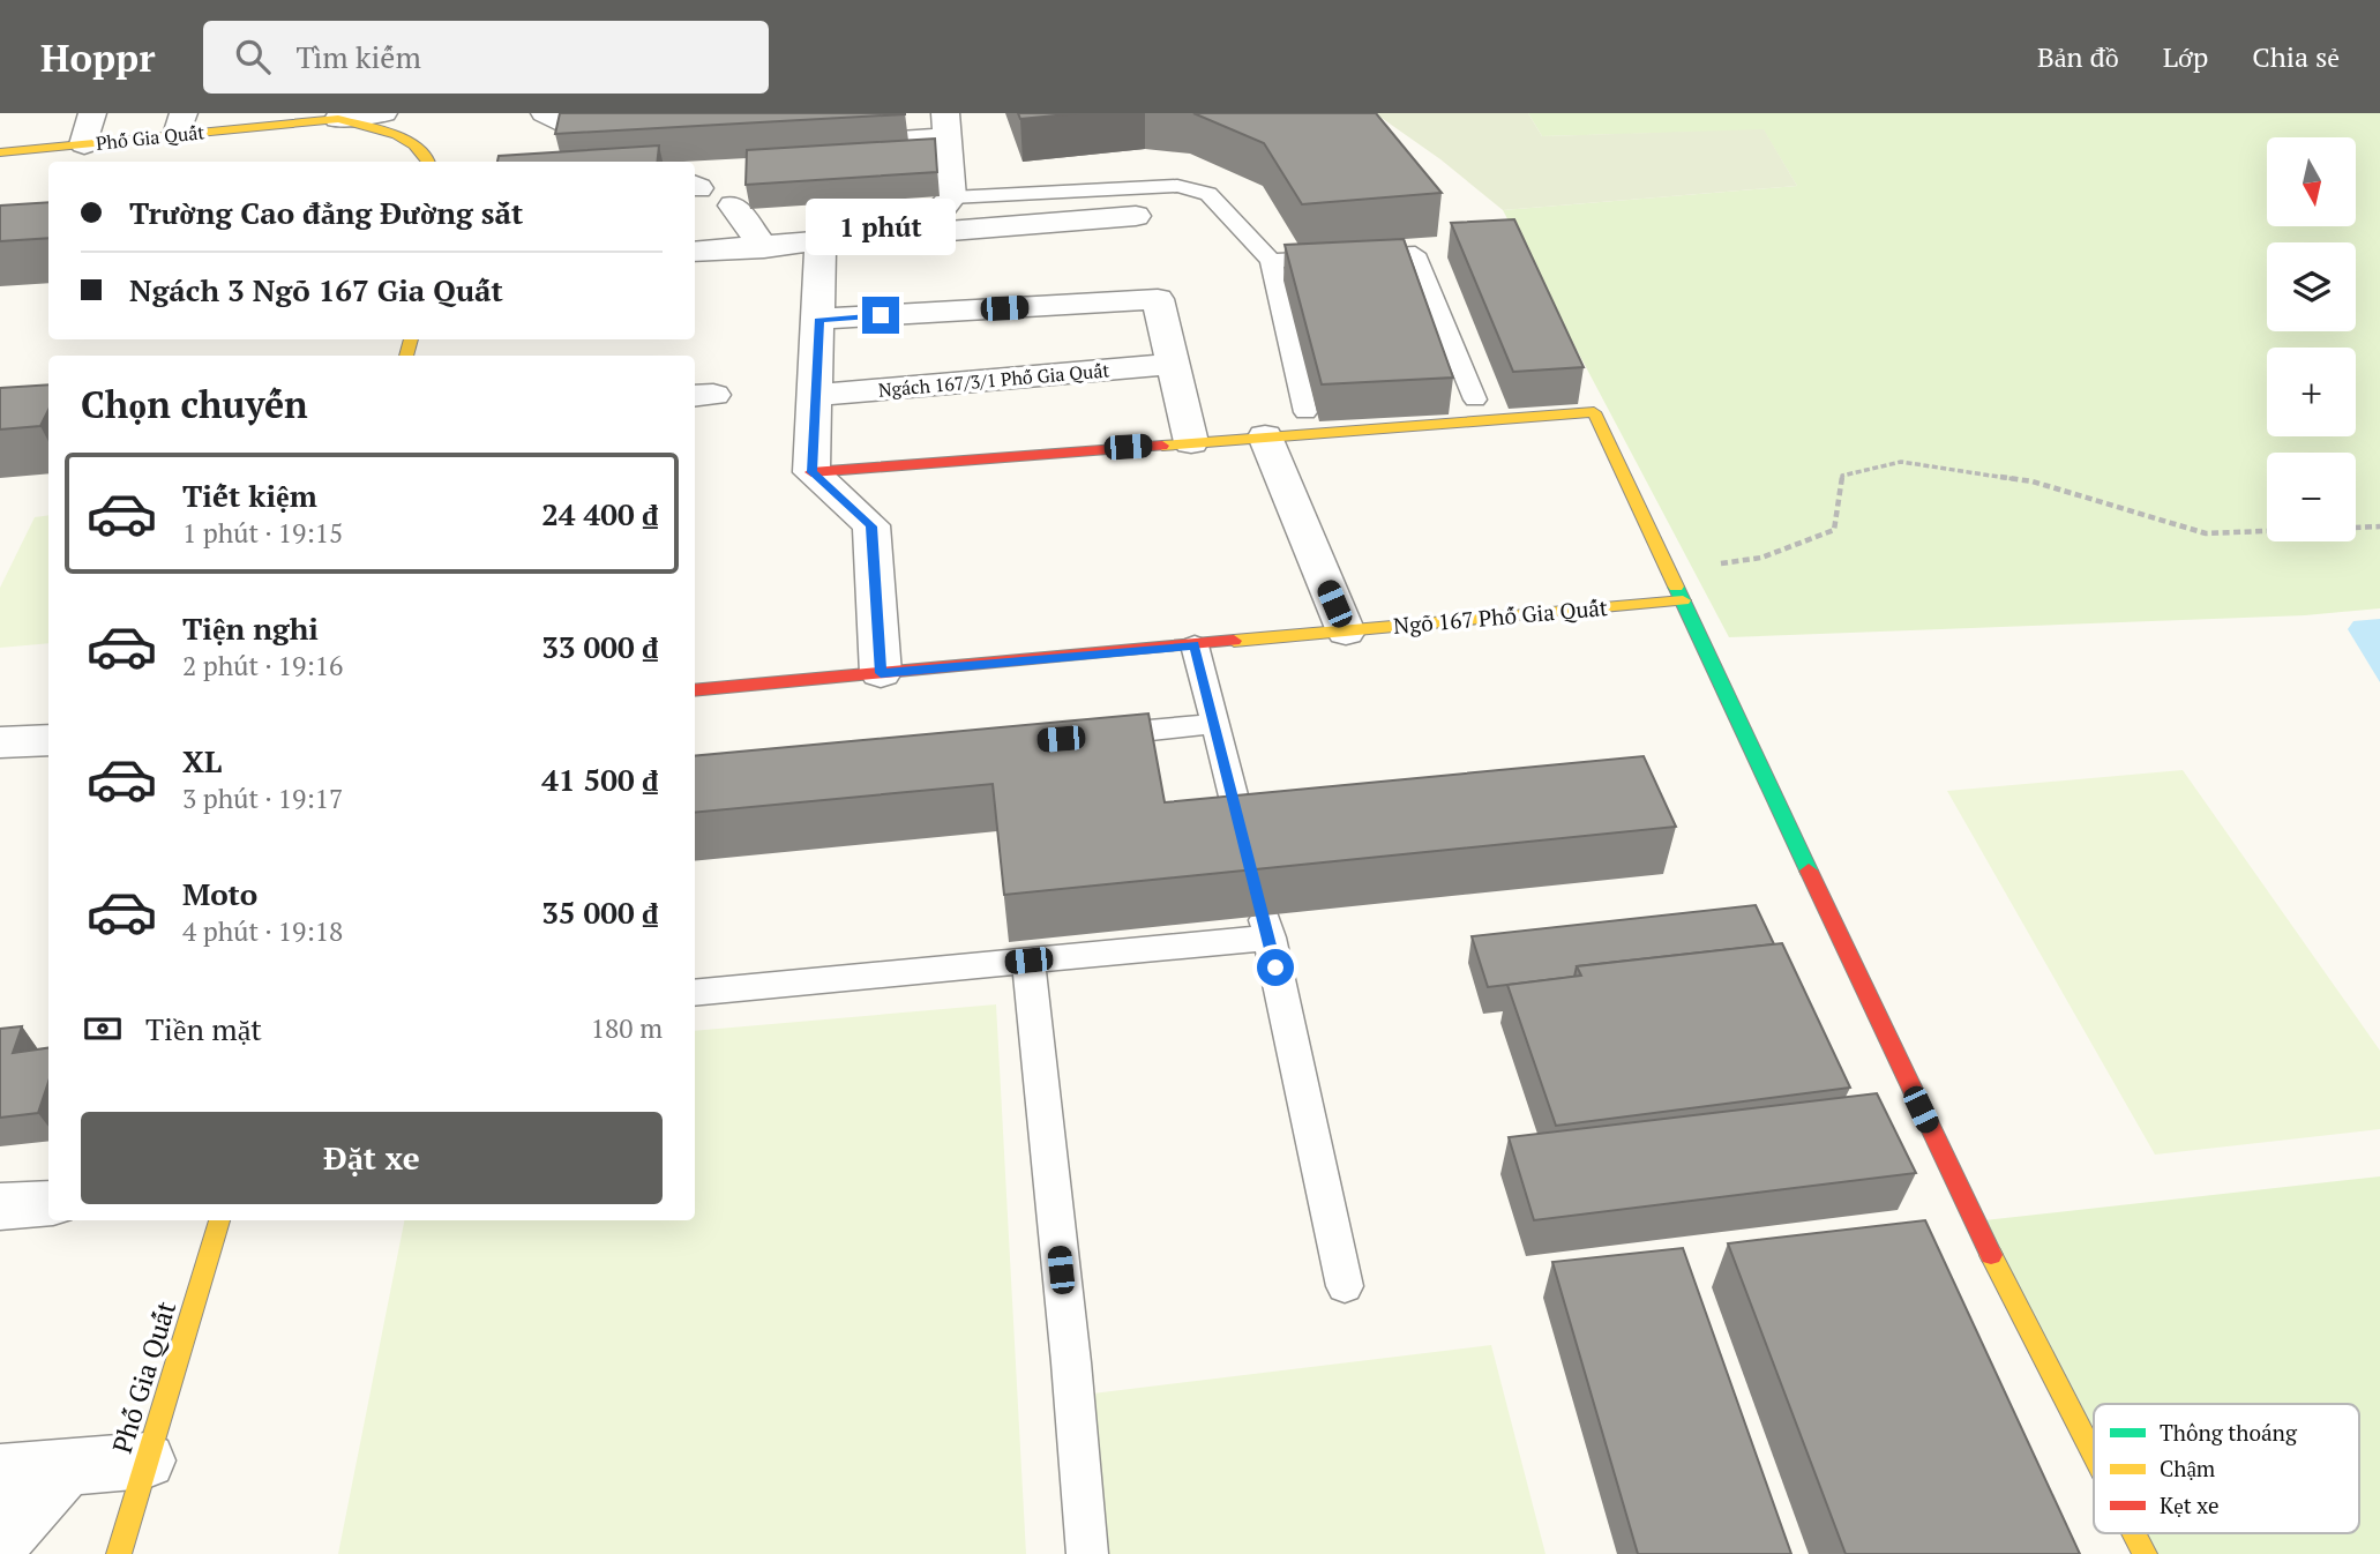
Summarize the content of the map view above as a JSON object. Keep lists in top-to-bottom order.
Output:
{
  "streets": {
    "street": ["Phố Gia Quất", "Ngách 167/3/1 Phố Gia Quất", "Ngõ 167 Phố Gia Quất"]
  },
  "legend": ["Thông thoáng", "Chậm", "Kẹt xe"],
  "north": "bottom",
  "page": {
    "header": "Hoppr",
    "search": "Tìm kiếm",
    "nav": ["Bản đồ", "Lớp", "Chia sẻ"],
    "map_buttons": ["+", "−"],
    "banner": ["Trường Cao đẳng Đường sắt", "Ngách 3 Ngõ 167 Gia Quất"],
    "bubble": "1 phút",
    "heading": "Chọn chuyến",
    "list": [
      {
        "name": "Tiết kiệm",
        "note": "1 phút · 19:15",
        "value": "24 400 ₫"
      },
      {
        "name": "Tiện nghi",
        "note": "2 phút · 19:16",
        "value": "33 000 ₫"
      },
      {
        "name": "XL",
        "note": "3 phút · 19:17",
        "value": "41 500 ₫"
      },
      {
        "name": "Moto",
        "note": "4 phút · 19:18",
        "value": "35 000 ₫"
      }
    ],
    "pay": ["Tiền mặt", "180 m"],
    "buttons": "Đặt xe"
  }
}
